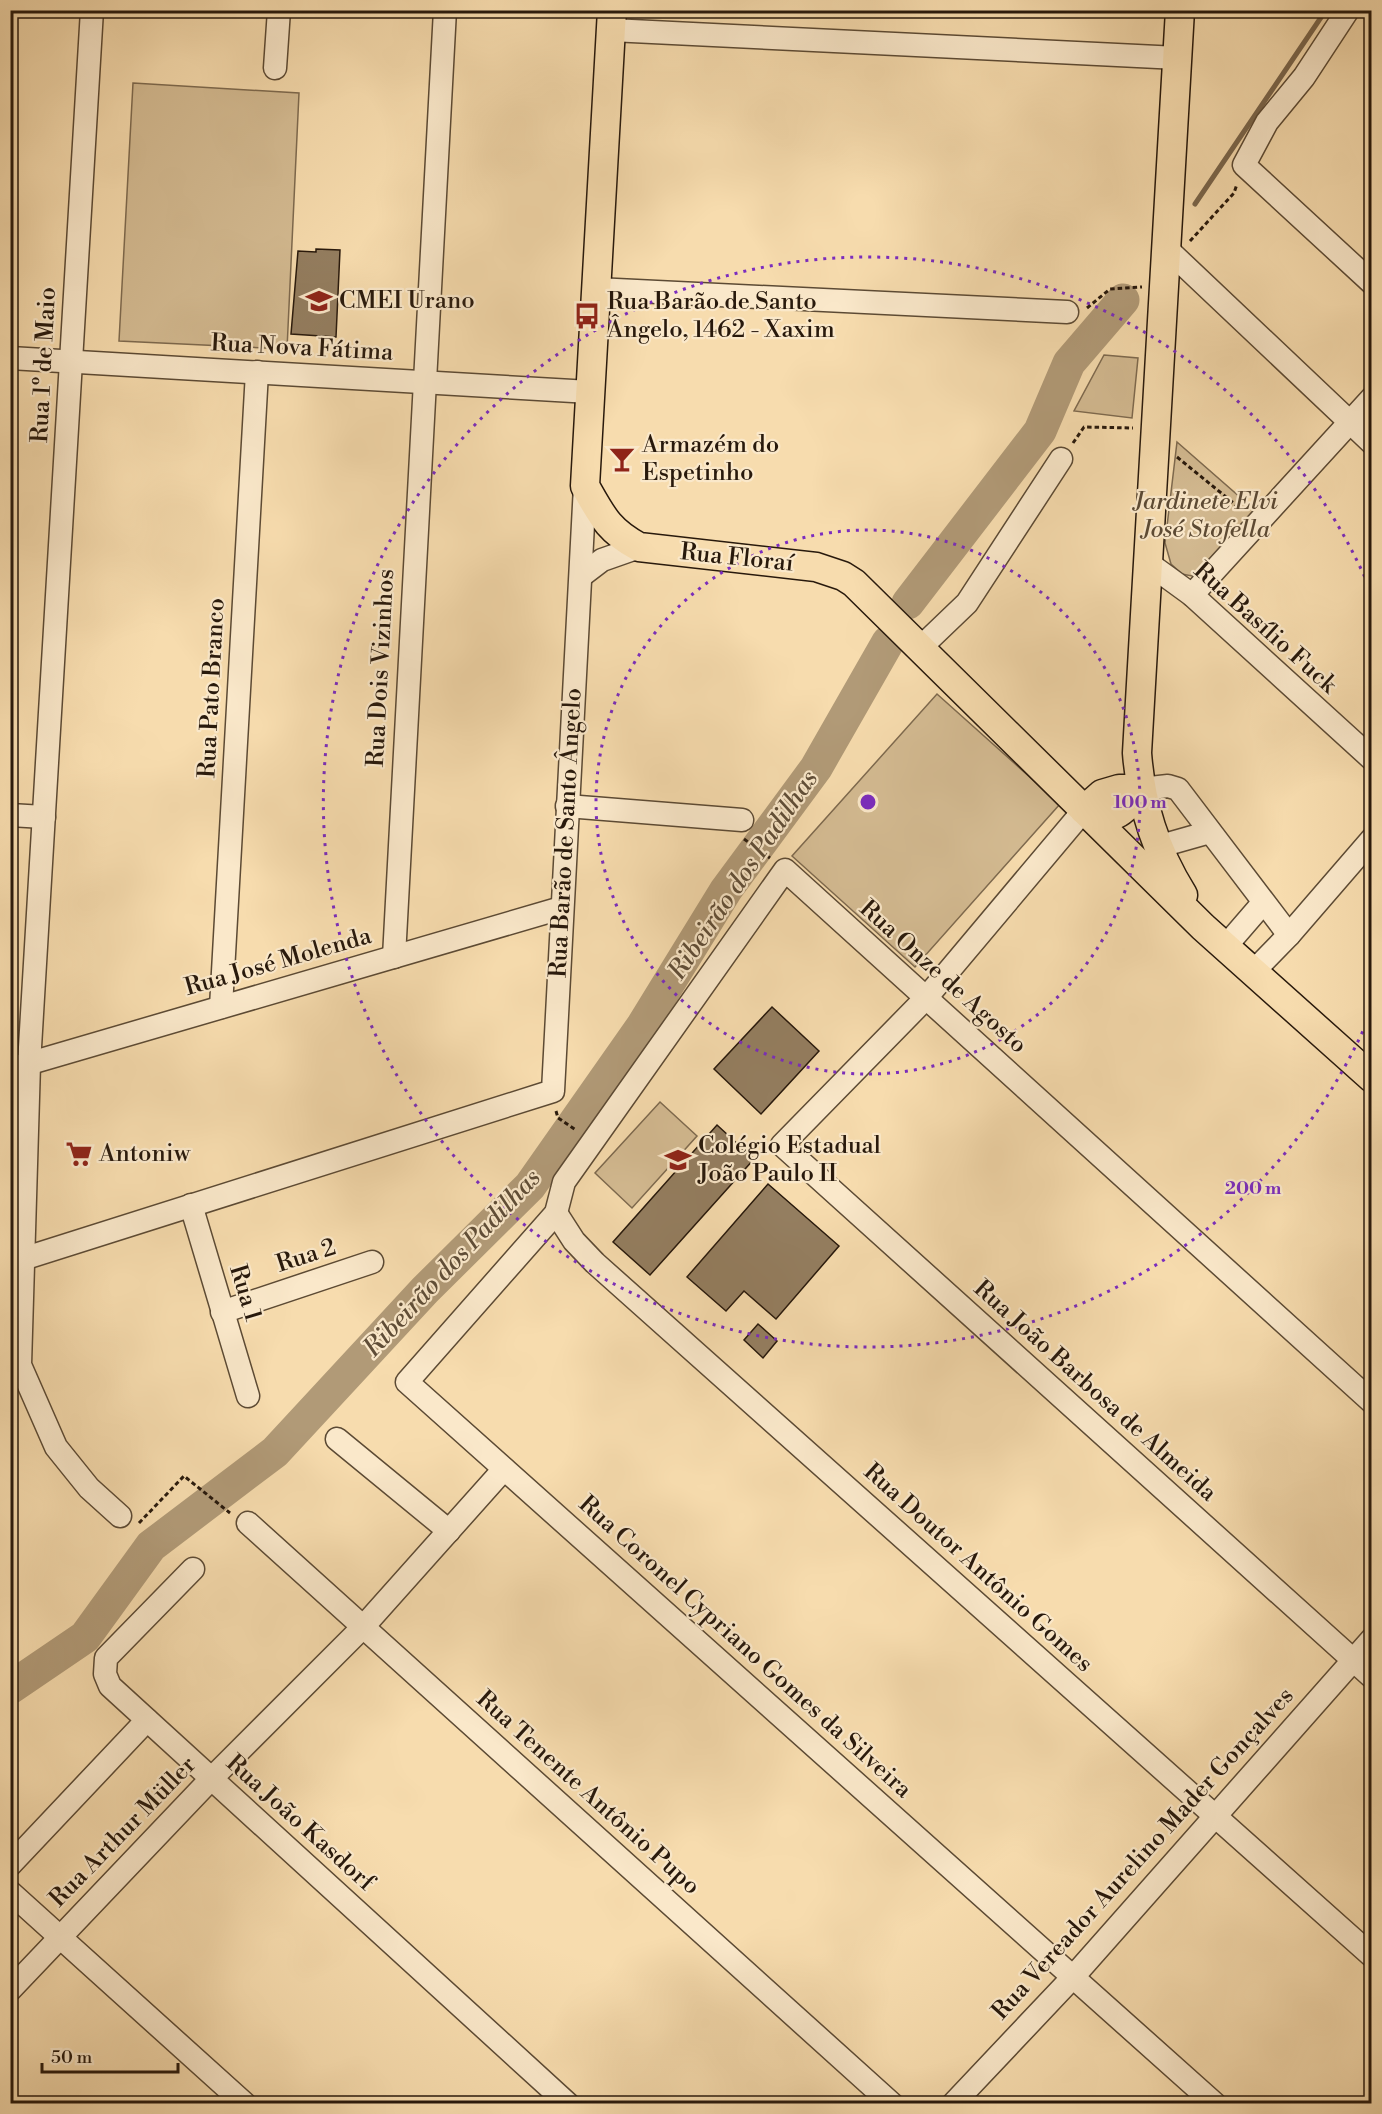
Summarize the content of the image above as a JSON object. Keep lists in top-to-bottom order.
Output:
{
  "streets": {
    "main road": ["Rua Floraí", "Rua Barão de Santo Ângelo"],
    "street": [
      "Rua Nova Fátima",
      "Rua 1º de Maio",
      "Rua Basílio Fuck",
      "Rua Dois Vizinhos",
      "Rua Pato Branco",
      "Rua José Molenda",
      "Rua Onze de Agosto",
      "Rua 2",
      "Rua 1",
      "Rua João Barbosa de Almeida",
      "Rua Doutor Antônio Gomes",
      "Rua Coronel Cypriano Gomes da Silveira",
      "Rua Tenente Antônio Pupo",
      "Rua João Kasdorf",
      "Rua Arthur Müller",
      "Rua Vereador Aurelino Mader Gonçalves"
    ]
  },
  "crossings": [
    ["Rua Nova Fátima", "Rua 1º de Maio"],
    ["Rua Nova Fátima", "Rua Dois Vizinhos"],
    ["Rua Nova Fátima", "Rua Pato Branco"],
    ["Rua Nova Fátima", "Rua Barão de Santo Ângelo"],
    ["Rua 1º de Maio", "Rua José Molenda"],
    ["Rua Floraí", "Rua Barão de Santo Ângelo"],
    ["Rua Dois Vizinhos", "Rua José Molenda"],
    ["Rua Pato Branco", "Rua José Molenda"],
    ["Rua Barão de Santo Ângelo", "Rua José Molenda"],
    ["Rua Barão de Santo Ângelo", "Rua 1"],
    ["Rua Onze de Agosto", "Rua João Barbosa de Almeida"],
    ["Rua Onze de Agosto", "Rua Doutor Antônio Gomes"],
    ["Rua Onze de Agosto", "Rua Coronel Cypriano Gomes da Silveira"],
    ["Rua 2", "Rua 1"],
    ["Rua João Barbosa de Almeida", "Rua Vereador Aurelino Mader Gonçalves"],
    ["Rua Doutor Antônio Gomes", "Rua Coronel Cypriano Gomes da Silveira"],
    ["Rua Doutor Antônio Gomes", "Rua Vereador Aurelino Mader Gonçalves"],
    ["Rua Coronel Cypriano Gomes da Silveira", "Rua Arthur Müller"],
    ["Rua Coronel Cypriano Gomes da Silveira", "Rua Vereador Aurelino Mader Gonçalves"],
    ["Rua Tenente Antônio Pupo", "Rua Arthur Müller"],
    ["Rua João Kasdorf", "Rua Arthur Müller"]
  ],
  "water": ["Ribeirão dos Padilhas"],
  "parks": ["Jardinete Elvi José Stofella"],
  "places": {
    "school or university": ["CMEI Urano", "Colégio Estadual João Paulo II"],
    "bus stop": ["Rua Barão de Santo Ângelo, 1462 - Xaxim"],
    "bar": ["Armazém do Espetinho"],
    "supermarket": ["Antoniw"]
  },
  "scale_bar": "50 m",
  "rings": ["100 m", "200 m"]
}
